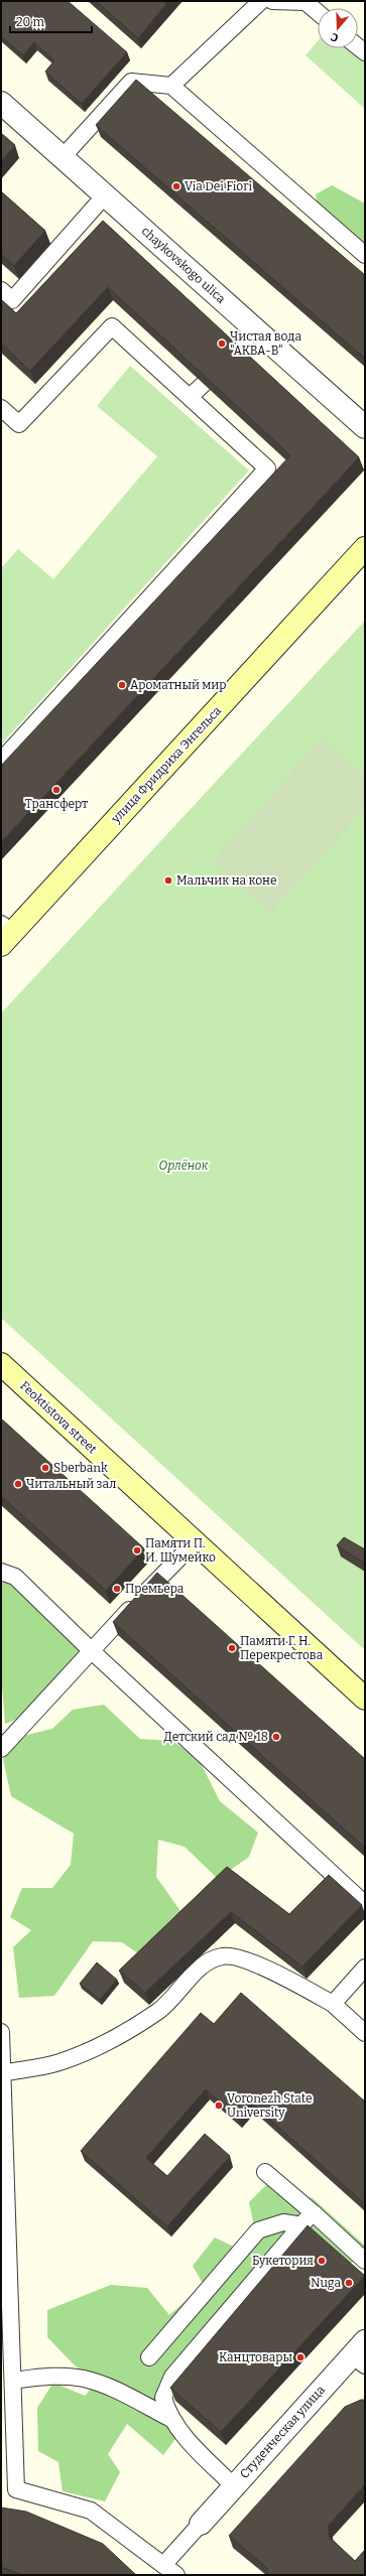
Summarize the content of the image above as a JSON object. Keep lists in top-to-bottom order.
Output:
{
  "streets": {
    "street": [
      "chaykovskogo ulica",
      "улица Фридриха Энгельса",
      "Feoktistova street",
      "Студенческая улица"
    ]
  },
  "parks": ["Орлёнок"],
  "places": [
    "Via Dei Fiori",
    "Чистая вода \"АКВА-В\"",
    "Ароматный мир",
    "Трансферт",
    "Мальчик на коне",
    "Sberbank",
    "Читальный зал",
    "Памяти П. И. Шумейко",
    "Премьера",
    "Памяти Г. Н. Перекрестова",
    "Детский сад № 18",
    "Voronezh State University",
    "Букетория",
    "Nuga",
    "Канцтовары"
  ],
  "scale_bar": "20 m",
  "north": "bottom"
}
